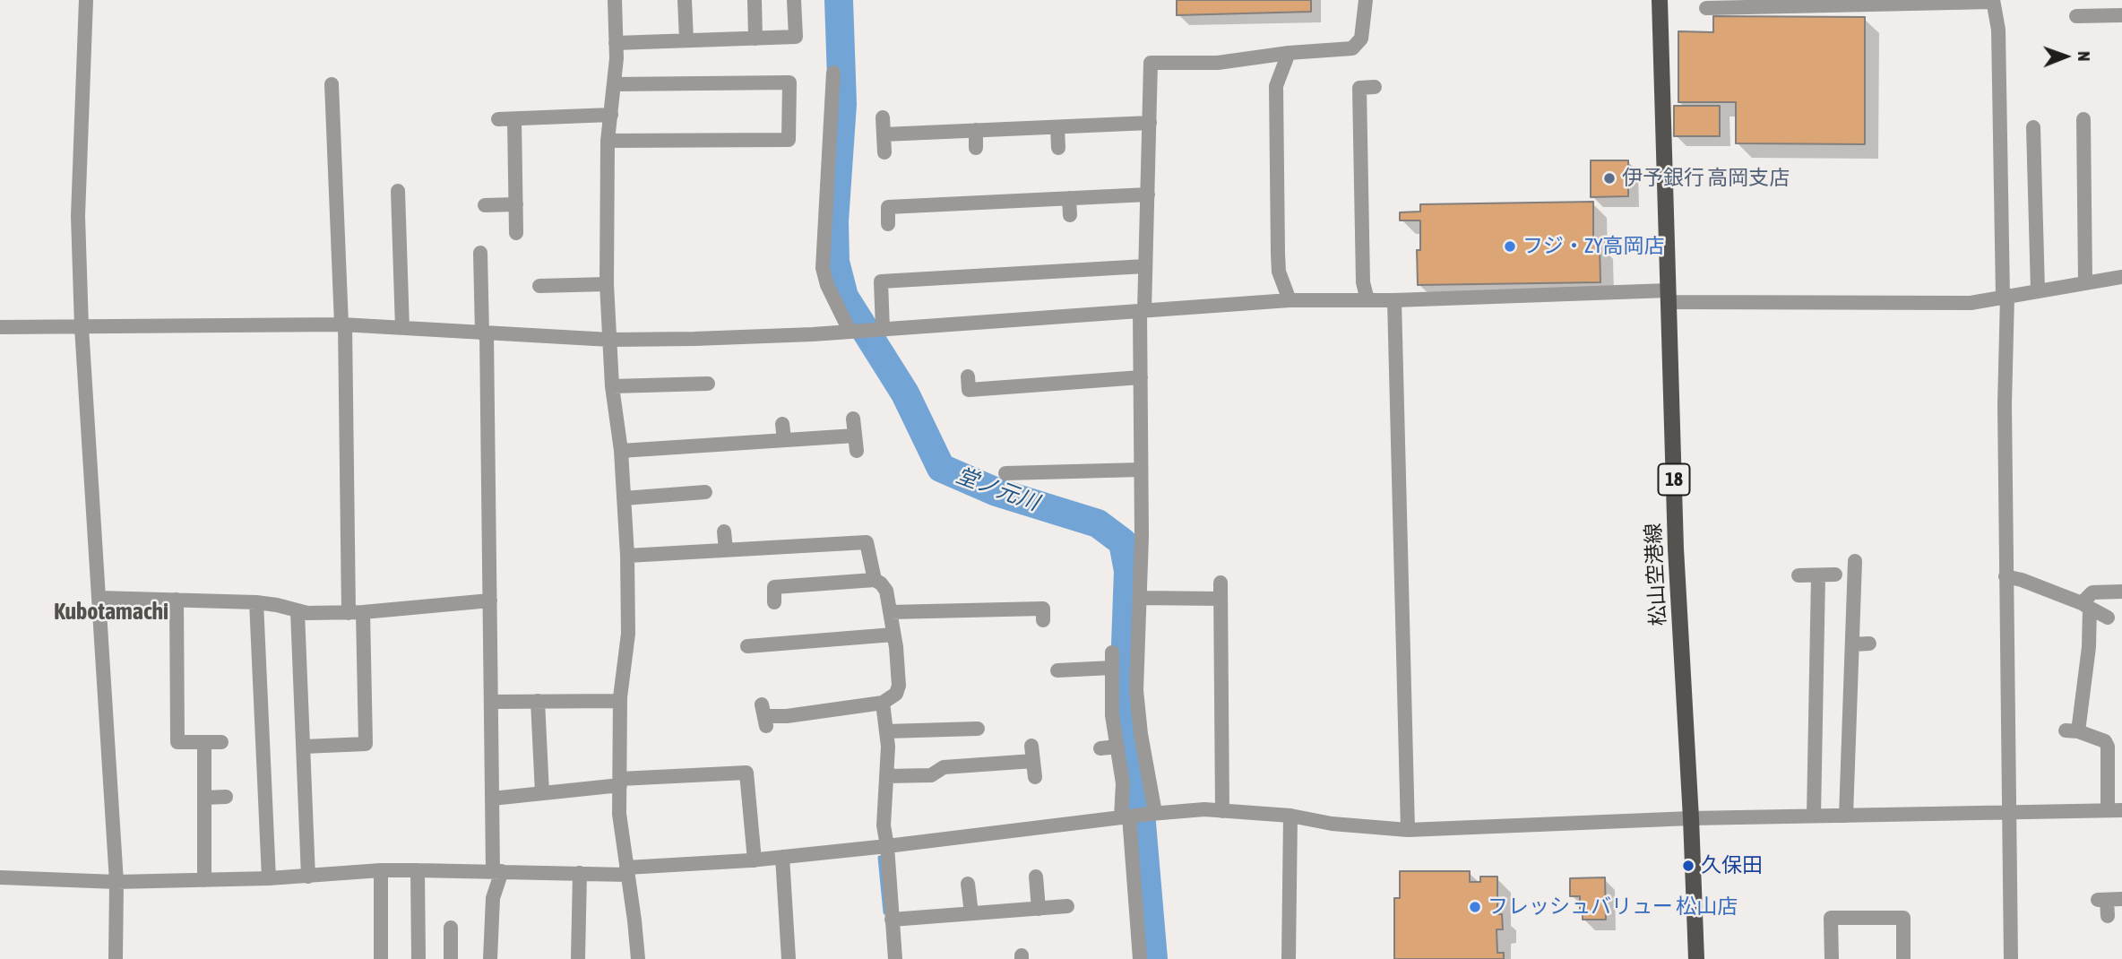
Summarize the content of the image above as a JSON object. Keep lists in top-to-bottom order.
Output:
{
  "streets": {
    "main road": ["18", "松山空港線"]
  },
  "districts": ["Kubotamachi"],
  "water": ["堂ノ元川"],
  "places": [
    "伊予銀行 高岡支店",
    "フジ・ZY高岡店",
    "久保田",
    "フレッシュバリュー 松山店"
  ],
  "north": "right"
}
